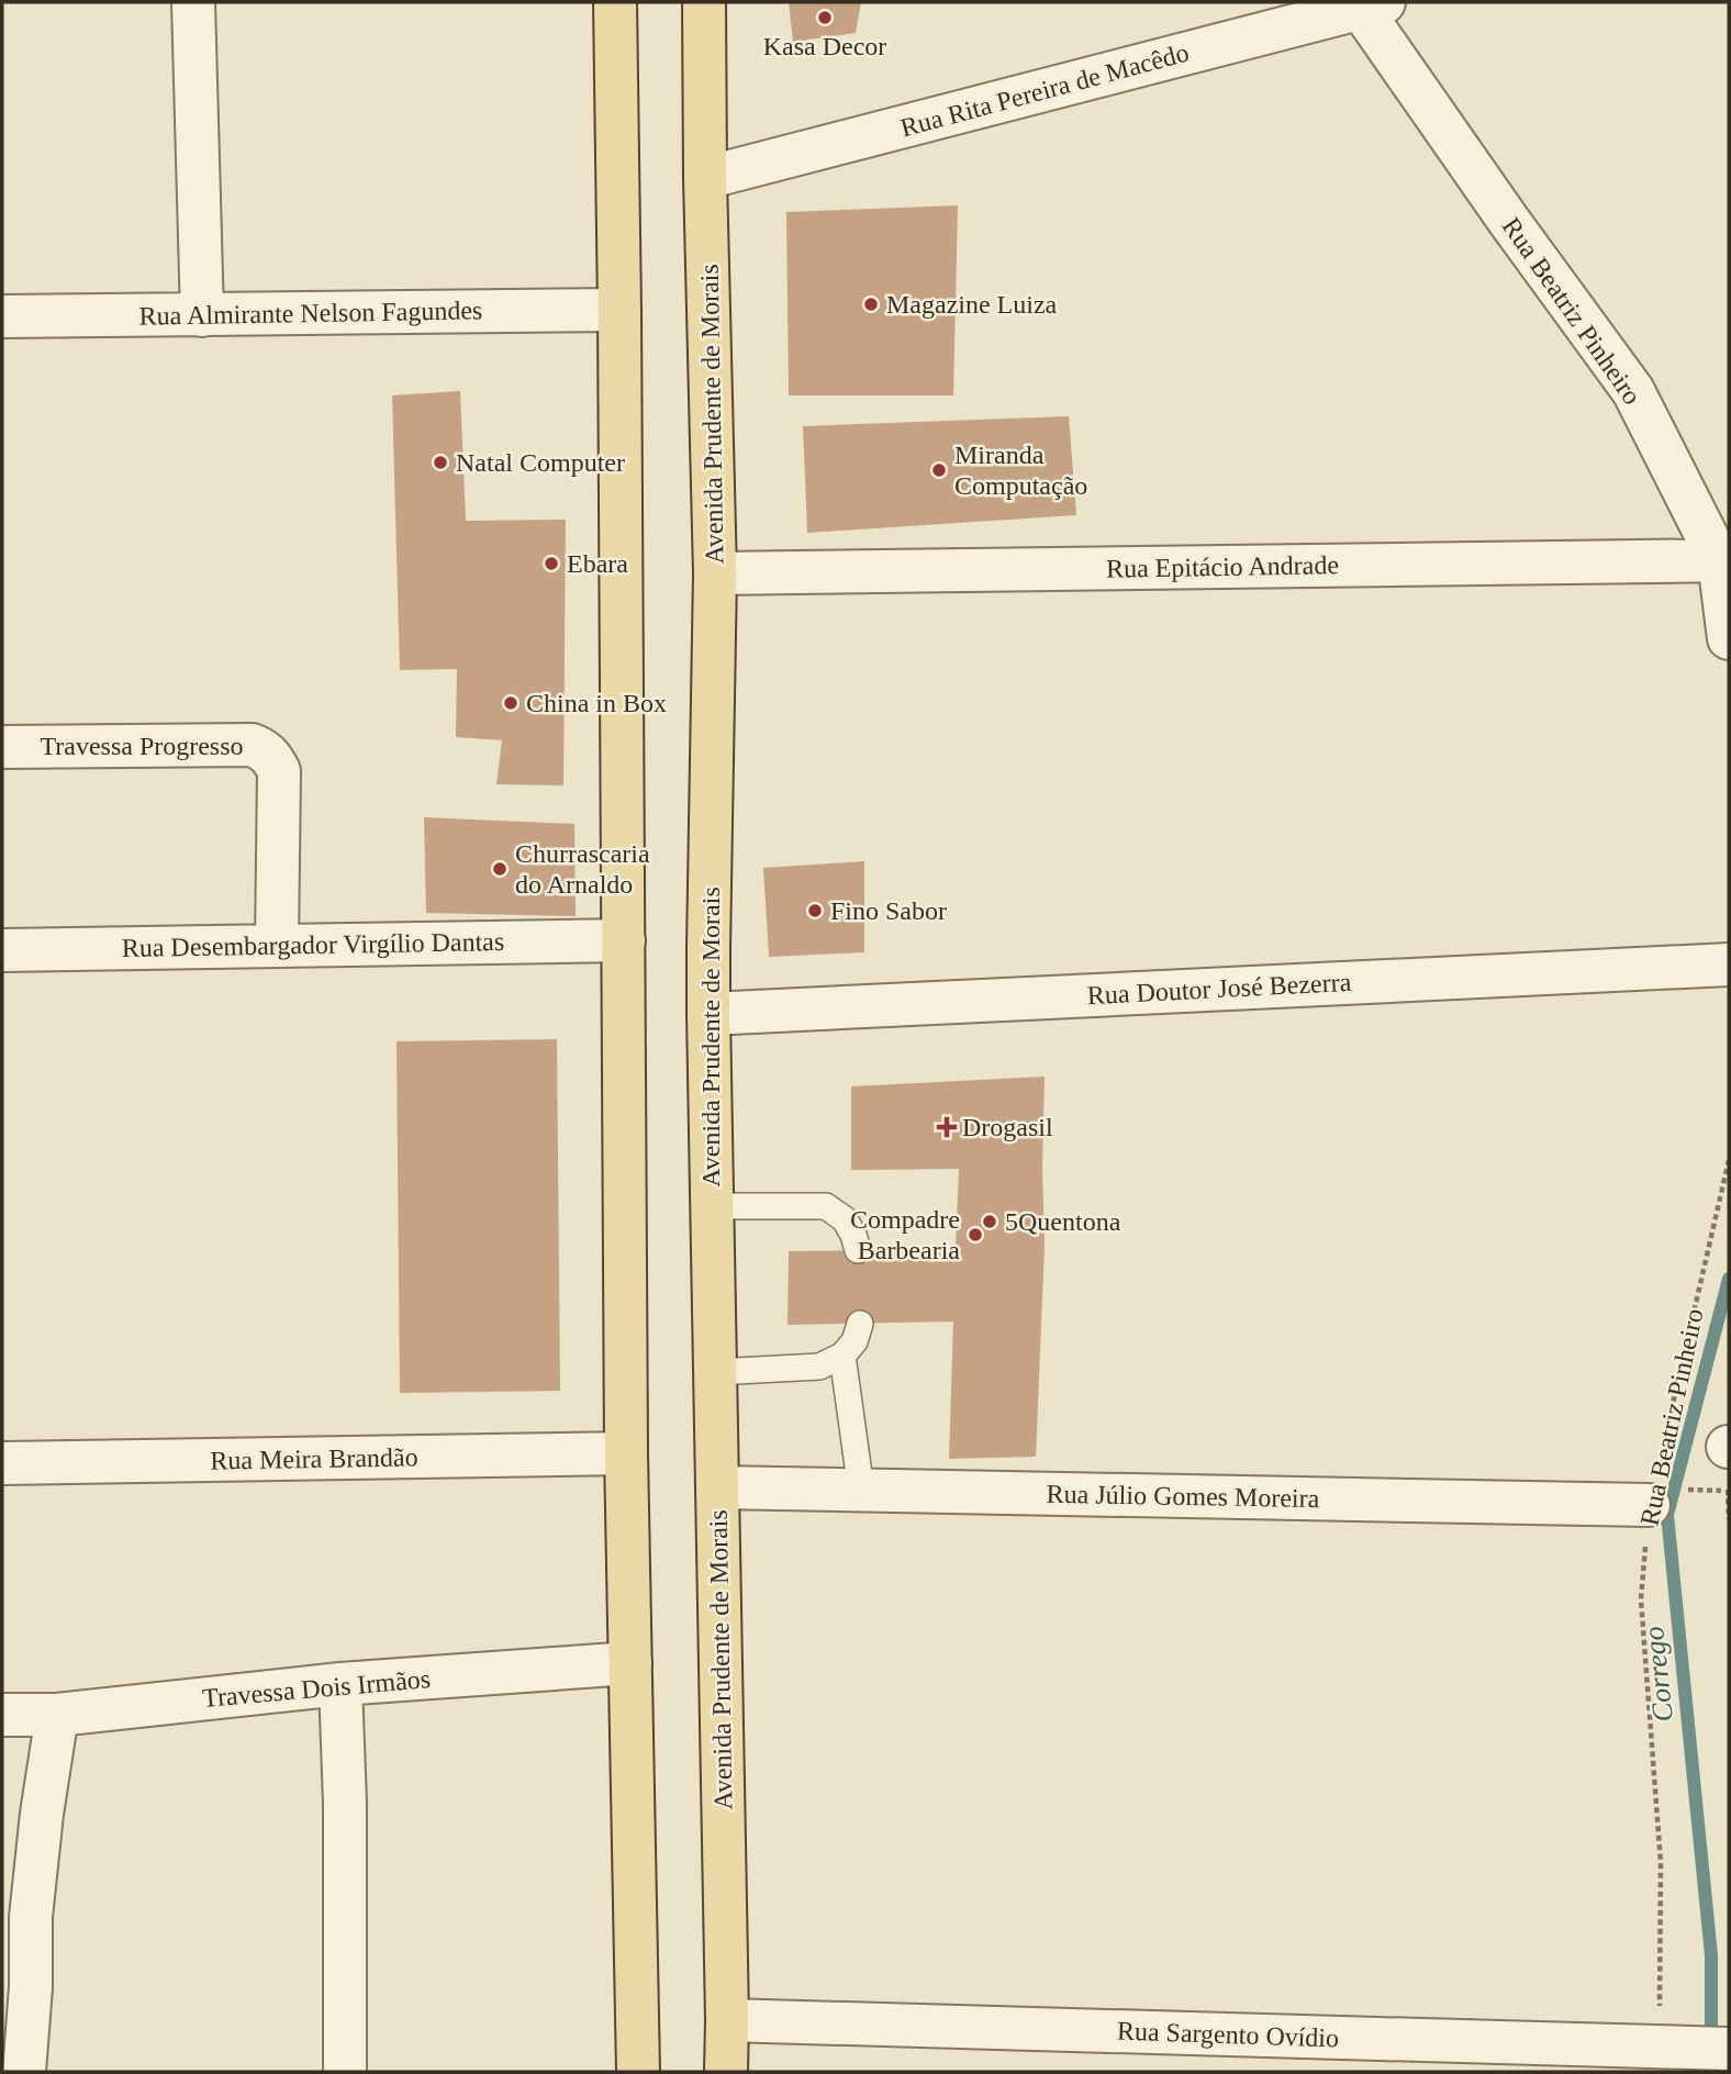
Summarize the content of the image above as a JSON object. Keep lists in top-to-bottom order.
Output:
{
  "streets": {
    "main road": ["Avenida Prudente de Morais"],
    "street": [
      "Rua Rita Pereira de Macêdo",
      "Rua Beatriz Pinheiro",
      "Rua Almirante Nelson Fagundes",
      "Rua Epitácio Andrade",
      "Travessa Progresso",
      "Rua Desembargador Virgílio Dantas",
      "Rua Doutor José Bezerra",
      "Rua Meira Brandão",
      "Rua Júlio Gomes Moreira",
      "Travessa Dois Irmãos",
      "Rua Sargento Ovídio"
    ]
  },
  "crossings": [
    ["Rua Rita Pereira de Macêdo", "Rua Beatriz Pinheiro"],
    ["Rua Rita Pereira de Macêdo", "Avenida Prudente de Morais"],
    ["Rua Beatriz Pinheiro", "Rua Epitácio Andrade"],
    ["Rua Beatriz Pinheiro", "Rua Júlio Gomes Moreira"],
    ["Rua Beatriz Pinheiro", "Rua Sargento Ovídio"],
    ["Avenida Prudente de Morais", "Rua Epitácio Andrade"],
    ["Avenida Prudente de Morais", "Rua Doutor José Bezerra"],
    ["Avenida Prudente de Morais", "Rua Júlio Gomes Moreira"],
    ["Avenida Prudente de Morais", "Rua Sargento Ovídio"],
    ["Travessa Progresso", "Rua Desembargador Virgílio Dantas"]
  ],
  "water": ["Corrego"],
  "places": {
    "other": [
      "Kasa Decor",
      "Magazine Luiza",
      "Natal Computer",
      "Miranda Computação",
      "Ebara",
      "China in Box",
      "Churrascaria do Arnaldo",
      "Fino Sabor",
      "5Quentona",
      "Compadre Barbearia"
    ],
    "health": ["Drogasil"]
  }
}
